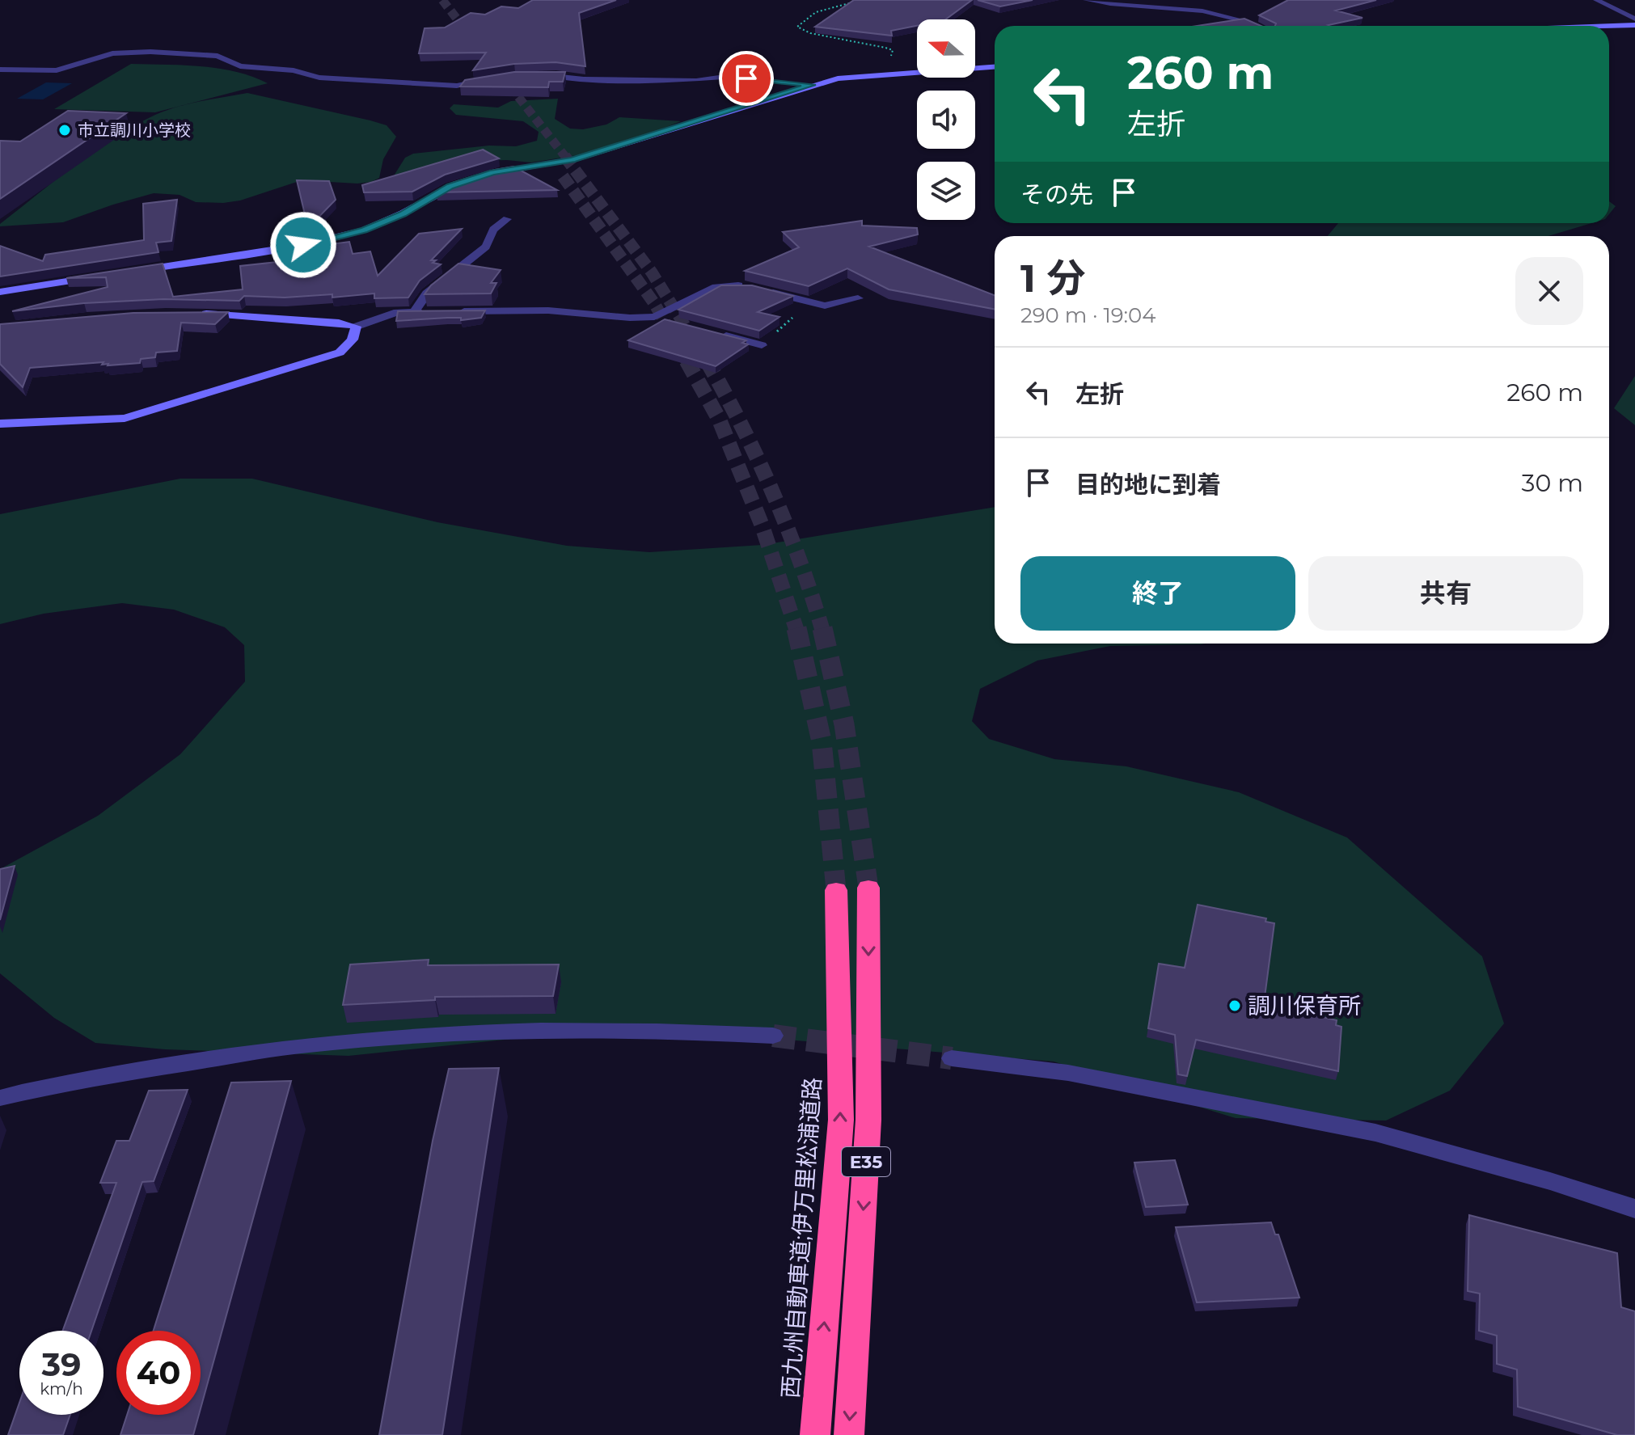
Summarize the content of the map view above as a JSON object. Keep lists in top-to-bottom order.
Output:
{
  "streets": {
    "highway": ["E35", "西九州自動車道;伊万里松浦道路"]
  },
  "places": ["市立調川小学校", "調川保育所"],
  "north": "left",
  "page": {
    "turn": ["260 m", "左折"],
    "then": "その先",
    "heading": ["1 分", "290 m · 19:04"],
    "list": [
      {
        "name": "左折",
        "value": "260 m"
      },
      {
        "name": "目的地に到着",
        "value": "30 m"
      }
    ],
    "buttons": ["終了", "共有"],
    "speed": "39 km/h",
    "limit": "40"
  }
}
